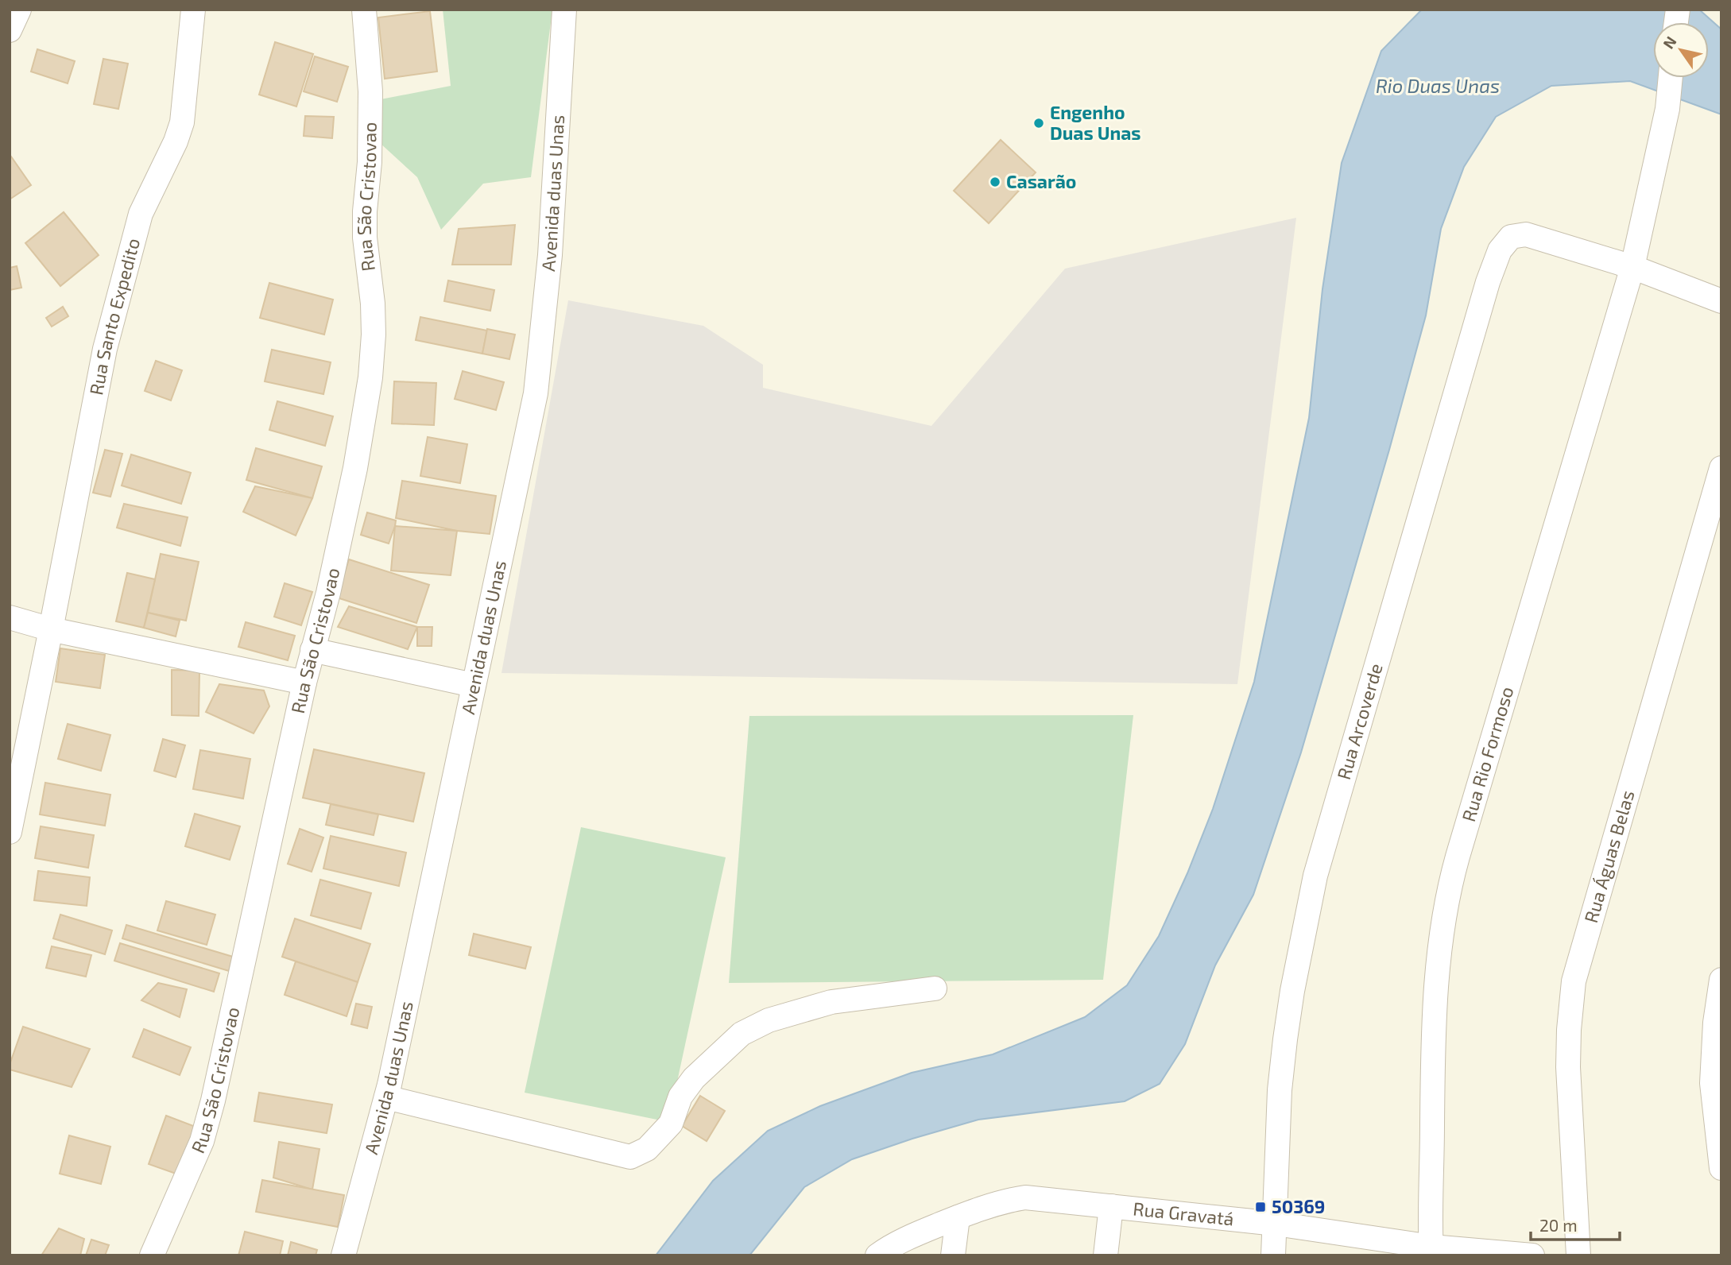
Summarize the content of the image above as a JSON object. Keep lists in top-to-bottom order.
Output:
{
  "streets": {
    "street": [
      "Avenida duas Unas",
      "Rua São Cristovao",
      "Rua Santo Expedito",
      "Rua Arcoverde",
      "Rua Rio Formoso",
      "Rua Águas Belas",
      "Rua Gravatá"
    ]
  },
  "crossings": [
    ["Rua Arcoverde", "Rua Rio Formoso"],
    ["Rua Arcoverde", "Rua Gravatá"],
    ["Rua Rio Formoso", "Rua Gravatá"]
  ],
  "water": ["Rio Duas Unas"],
  "places": {
    "other": ["Engenho Duas Unas", "Casarão"],
    "transit": ["50369"]
  },
  "scale_bar": "20 m",
  "north": "top left"
}
